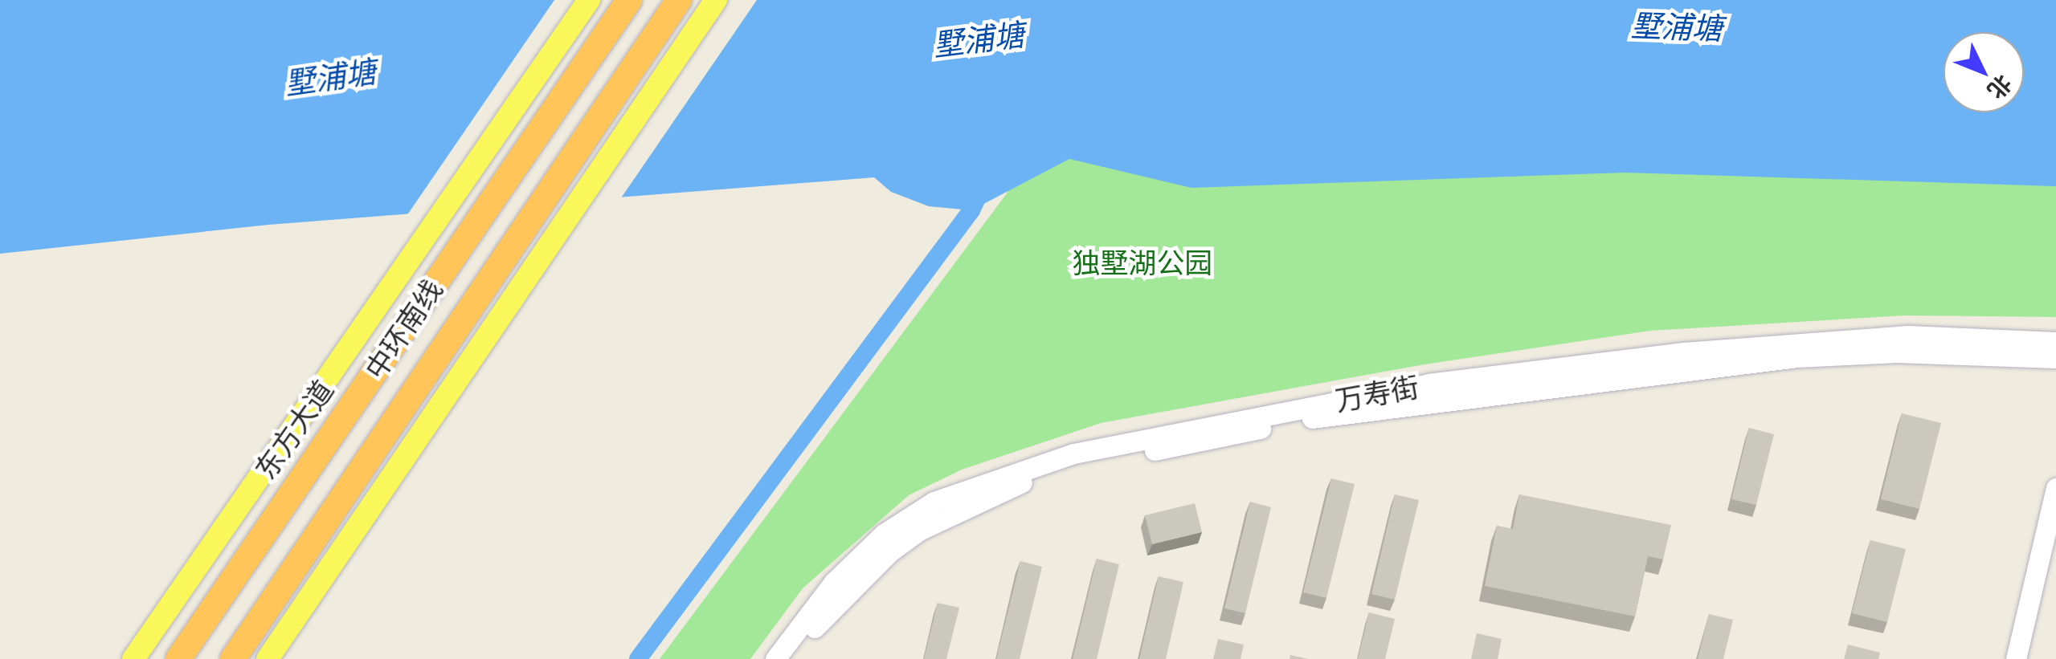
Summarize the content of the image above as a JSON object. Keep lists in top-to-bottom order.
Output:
{
  "streets": {
    "highway": ["中环南线"],
    "main road": ["东方大道"],
    "street": ["万寿街"]
  },
  "water": ["墅浦塘"],
  "parks": ["独墅湖公园"],
  "north": "bottom right"
}
